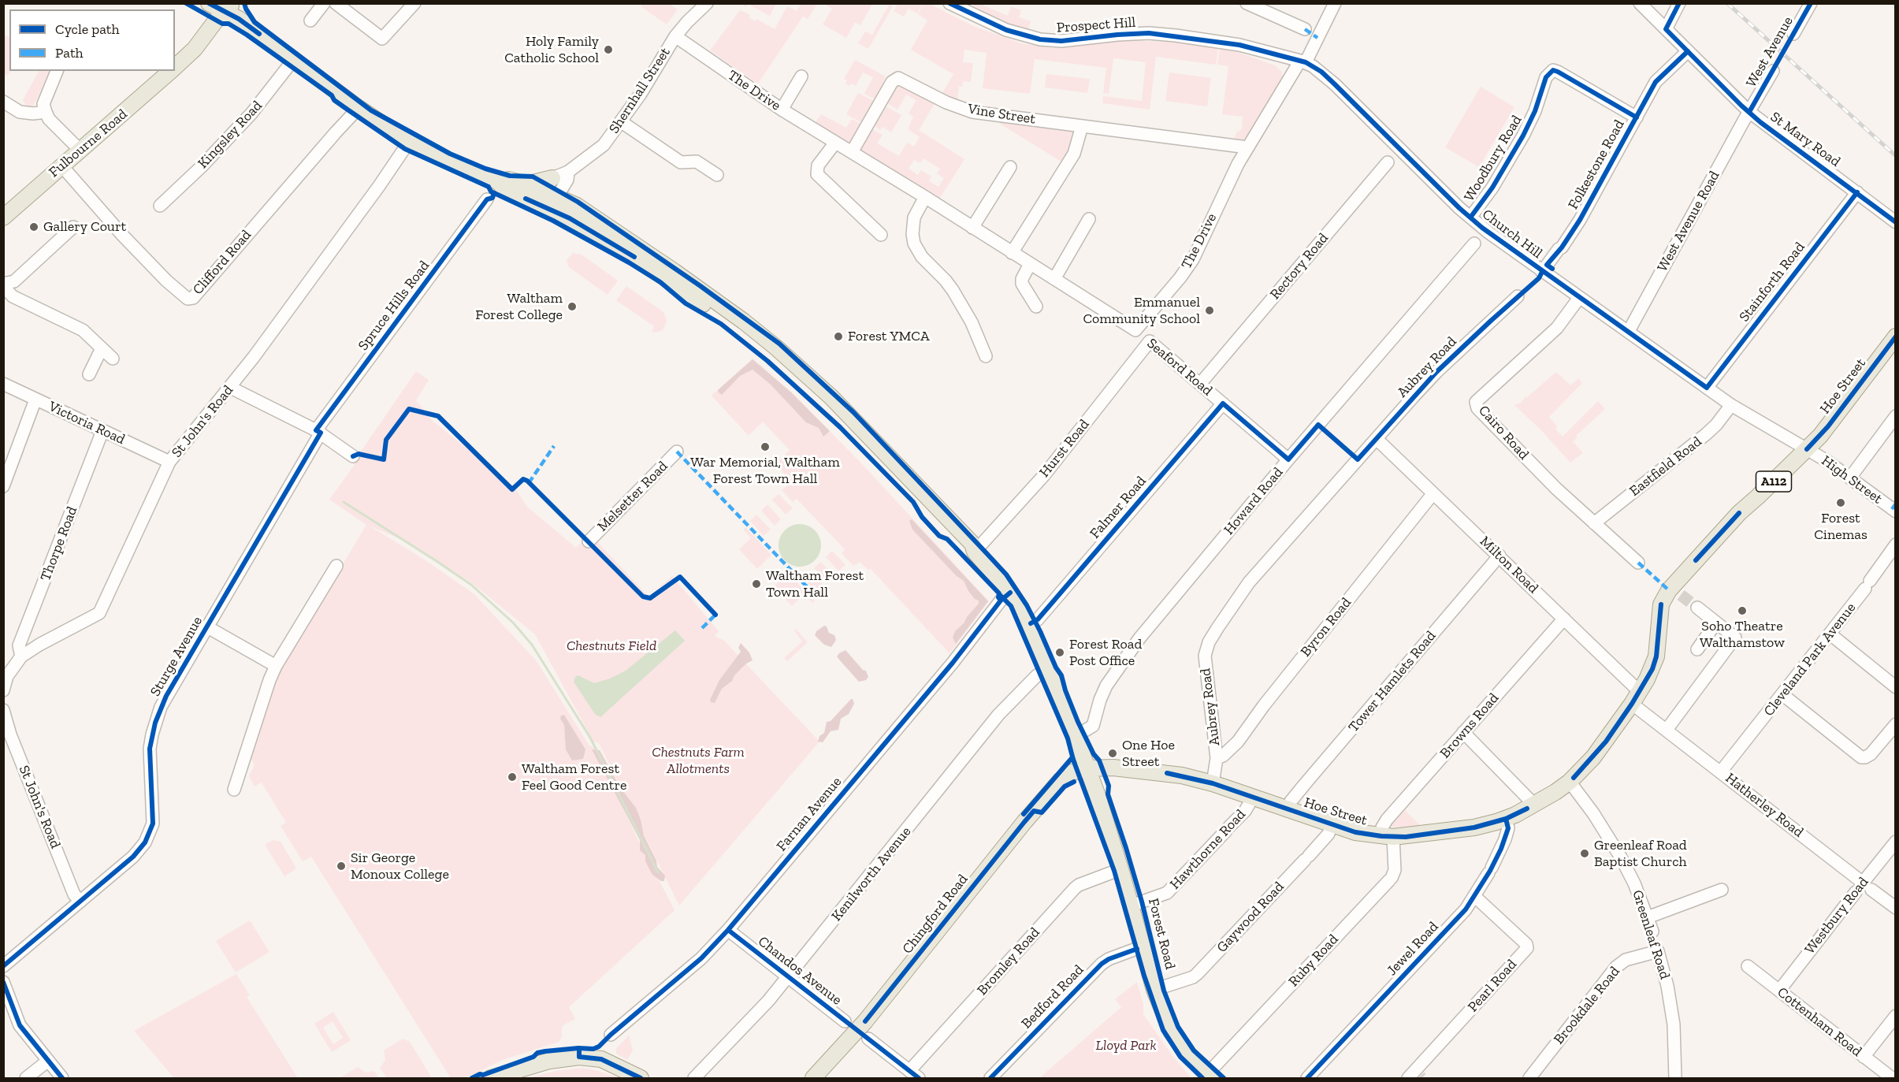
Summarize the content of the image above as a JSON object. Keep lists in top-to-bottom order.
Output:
{
  "streets": {
    "main road": [
      "Fulbourne Road",
      "Hoe Street",
      "A112",
      "Chingford Road",
      "Forest Road"
    ],
    "street": [
      "Prospect Hill",
      "West Avenue",
      "Shernhall Street",
      "The Drive",
      "Vine Street",
      "Kingsley Road",
      "St Mary Road",
      "Woodbury Road",
      "Folkestone Road",
      "West Avenue Road",
      "Church Hill",
      "Clifford Road",
      "Rectory Road",
      "Stainforth Road",
      "Spruce Hills Road",
      "Seaford Road",
      "Aubrey Road",
      "St John's Road",
      "Victoria Road",
      "Cairo Road",
      "Hurst Road",
      "Eastfield Road",
      "High Street",
      "Melsetter Road",
      "Howard Road",
      "Falmer Road",
      "Thorpe Road",
      "Milton Road",
      "Byron Road",
      "Sturge Avenue",
      "Cleveland Park Avenue",
      "Tower Hamlets Road",
      "Browns Road",
      "Hatherley Road",
      "Farnan Avenue",
      "Hawthorne Road",
      "Kenilworth Avenue",
      "Westbury Road",
      "Gaywood Road",
      "Greenleaf Road",
      "Jewel Road",
      "Ruby Road",
      "Bromley Road",
      "Chandos Avenue",
      "Pearl Road",
      "Bedford Road",
      "Brookdale Road",
      "Cottenham Road"
    ]
  },
  "crossings": [
    ["Prospect Hill", "The Drive"],
    ["Prospect Hill", "Church Hill"],
    ["West Avenue", "St Mary Road"],
    ["West Avenue", "West Avenue Road"],
    ["Shernhall Street", "The Drive"],
    ["Shernhall Street", "Forest Road"],
    ["The Drive", "Vine Street"],
    ["The Drive", "Church Hill"],
    ["Kingsley Road", "Forest Road"],
    ["St Mary Road", "Folkestone Road"],
    ["St Mary Road", "West Avenue Road"],
    ["St Mary Road", "Stainforth Road"],
    ["Fulbourne Road", "Clifford Road"],
    ["Fulbourne Road", "Forest Road"],
    ["Woodbury Road", "Folkestone Road"],
    ["Woodbury Road", "Church Hill"],
    ["Folkestone Road", "Church Hill"],
    ["West Avenue Road", "Church Hill"],
    ["Church Hill", "Stainforth Road"],
    ["Church Hill", "Hoe Street"],
    ["Church Hill", "Cairo Road"],
    ["Church Hill", "Eastfield Road"],
    ["Church Hill", "High Street"],
    ["Clifford Road", "Forest Road"],
    ["Rectory Road", "Seaford Road"],
    ["Spruce Hills Road", "Sturge Avenue"],
    ["Seaford Road", "Hurst Road"],
    ["Seaford Road", "Howard Road"],
    ["Seaford Road", "Falmer Road"],
    ["Aubrey Road", "Hoe Street"],
    ["Aubrey Road", "Milton Road"],
    ["Aubrey Road", "Byron Road"],
    ["Hoe Street", "High Street"],
    ["Hoe Street", "Milton Road"],
    ["Hoe Street", "Tower Hamlets Road"],
    ["Hoe Street", "Browns Road"],
    ["Hoe Street", "Hatherley Road"],
    ["Hoe Street", "Hawthorne Road"],
    ["Hoe Street", "Chingford Road"],
    ["Hoe Street", "Gaywood Road"],
    ["Hoe Street", "Forest Road"],
    ["Hoe Street", "Greenleaf Road"],
    ["Hoe Street", "Jewel Road"],
    ["Hoe Street", "Ruby Road"],
    ["St John's Road", "Victoria Road"],
    ["St John's Road", "Thorpe Road"],
    ["St John's Road", "Sturge Avenue"],
    ["St John's Road", "Forest Road"],
    ["Victoria Road", "Thorpe Road"],
    ["Cairo Road", "Eastfield Road"],
    ["Hurst Road", "Forest Road"],
    ["Howard Road", "Forest Road"],
    ["Falmer Road", "Forest Road"],
    ["Milton Road", "Byron Road"],
    ["Milton Road", "Tower Hamlets Road"],
    ["Milton Road", "Browns Road"],
    ["Milton Road", "Hatherley Road"],
    ["Cleveland Park Avenue", "Hatherley Road"],
    ["Browns Road", "Ruby Road"],
    ["Hatherley Road", "Westbury Road"],
    ["Farnan Avenue", "Forest Road"],
    ["Farnan Avenue", "Chandos Avenue"],
    ["Hawthorne Road", "Forest Road"],
    ["Kenilworth Avenue", "Forest Road"],
    ["Kenilworth Avenue", "Chandos Avenue"],
    ["Chingford Road", "Forest Road"],
    ["Westbury Road", "Cottenham Road"],
    ["Gaywood Road", "Forest Road"],
    ["Forest Road", "Ruby Road"],
    ["Forest Road", "Bromley Road"],
    ["Forest Road", "Bedford Road"],
    ["Greenleaf Road", "Brookdale Road"],
    ["Jewel Road", "Pearl Road"]
  ],
  "parks": ["Chestnuts Field", "Chestnuts Farm Allotments", "Lloyd Park"],
  "places": [
    "Holy Family Catholic School",
    "Gallery Court",
    "Waltham Forest College",
    "Emmanuel Community School",
    "Forest YMCA",
    "War Memorial, Waltham Forest Town Hall",
    "Forest Cinemas",
    "Waltham Forest Town Hall",
    "Soho Theatre Walthamstow",
    "Forest Road Post Office",
    "One Hoe Street",
    "Waltham Forest Feel Good Centre",
    "Greenleaf Road Baptist Church",
    "Sir George Monoux College"
  ],
  "legend": ["Cycle path", "Path"]
}
